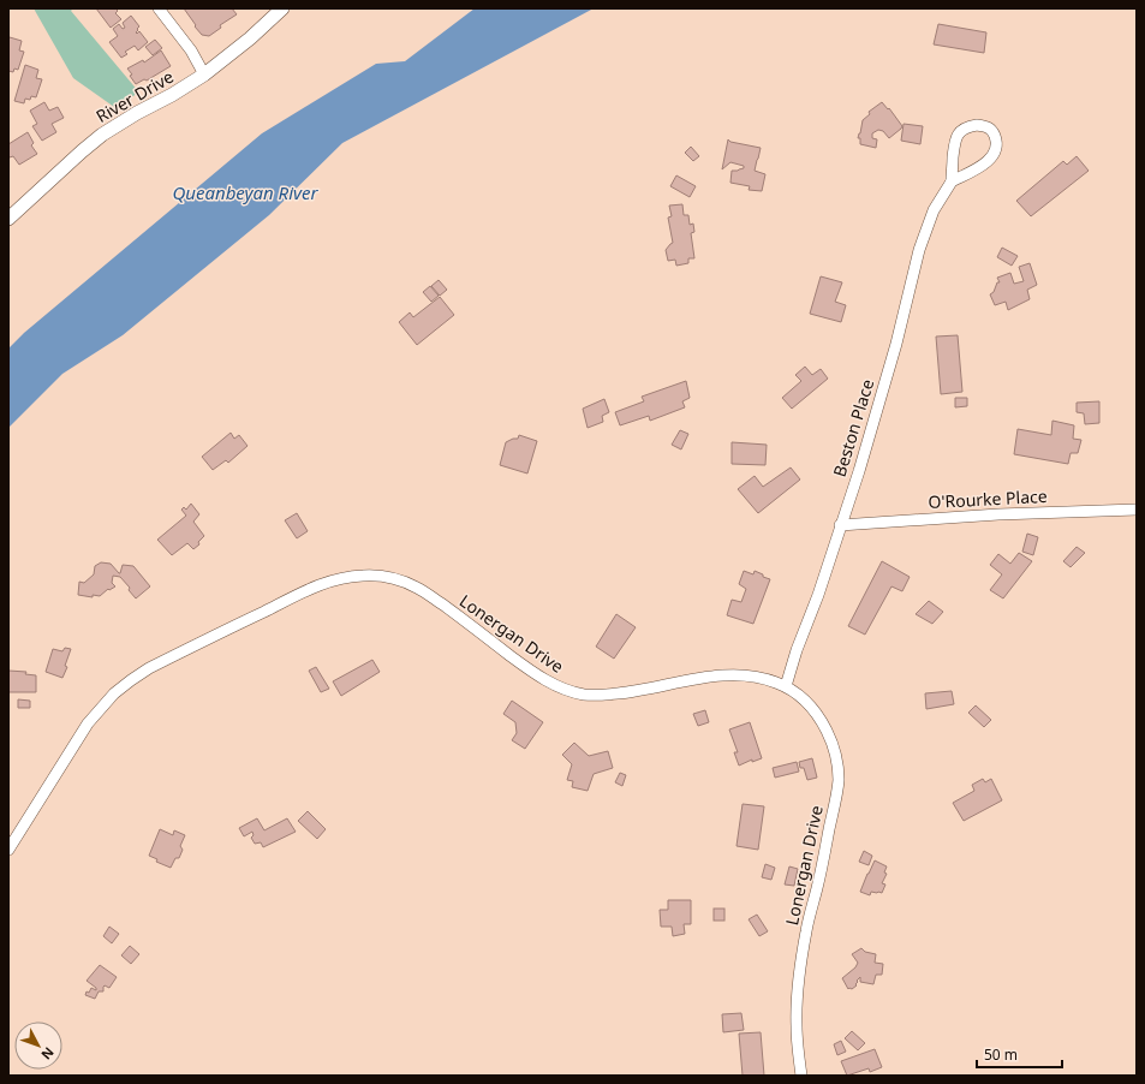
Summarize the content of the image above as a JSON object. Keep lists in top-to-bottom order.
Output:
{
  "streets": {
    "street": [
      "River Drive",
      "Beston Place",
      "O'Rourke Place",
      "Lonergan Drive"
    ]
  },
  "crossings": [
    ["Beston Place", "O'Rourke Place"],
    ["Beston Place", "Lonergan Drive"]
  ],
  "water": ["Queanbeyan River"],
  "scale_bar": "50 m",
  "north": "bottom right"
}
